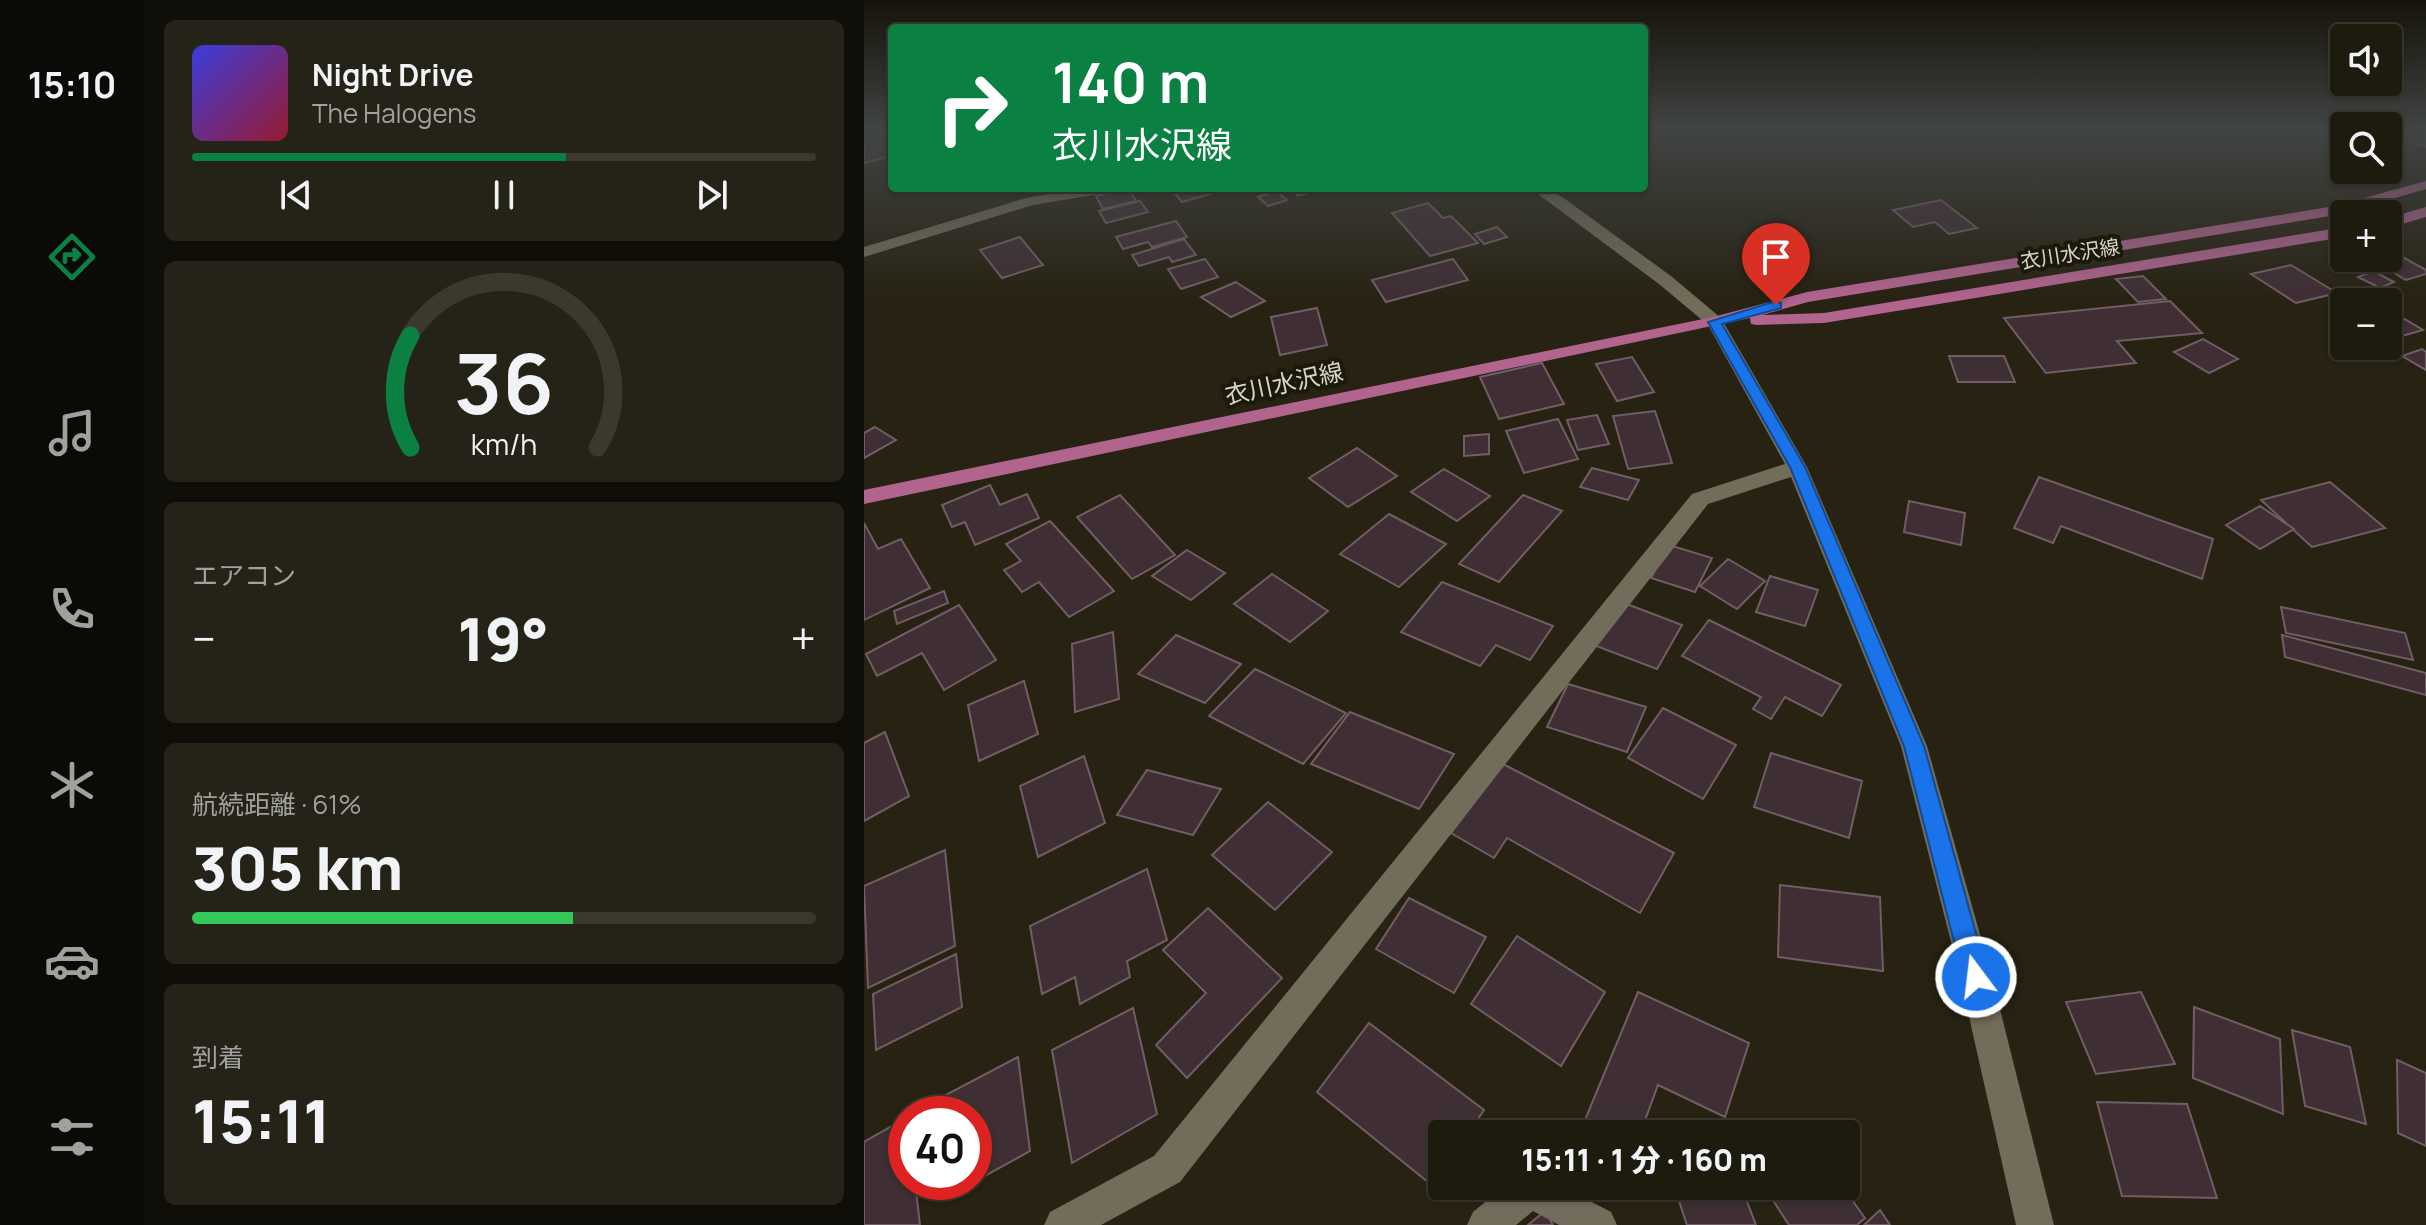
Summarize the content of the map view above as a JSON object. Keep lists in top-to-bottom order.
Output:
{
  "streets": {
    "main road": ["衣川水沢線"]
  },
  "page": {
    "tabs": "15:10",
    "map_buttons": ["+", "−"],
    "turn": ["140 m", "衣川水沢線"],
    "song": ["Night Drive", "The Halogens"],
    "tile": [
      "エアコン",
      ["航続距離 · 61%", "305 km"],
      ["到着", "15:11"]
    ],
    "heat": ["−", "19°", "+"],
    "limit": "40",
    "trip": "15:11 · 1 分 · 160 m",
    "gauge": ["36", "km/h"]
  }
}
